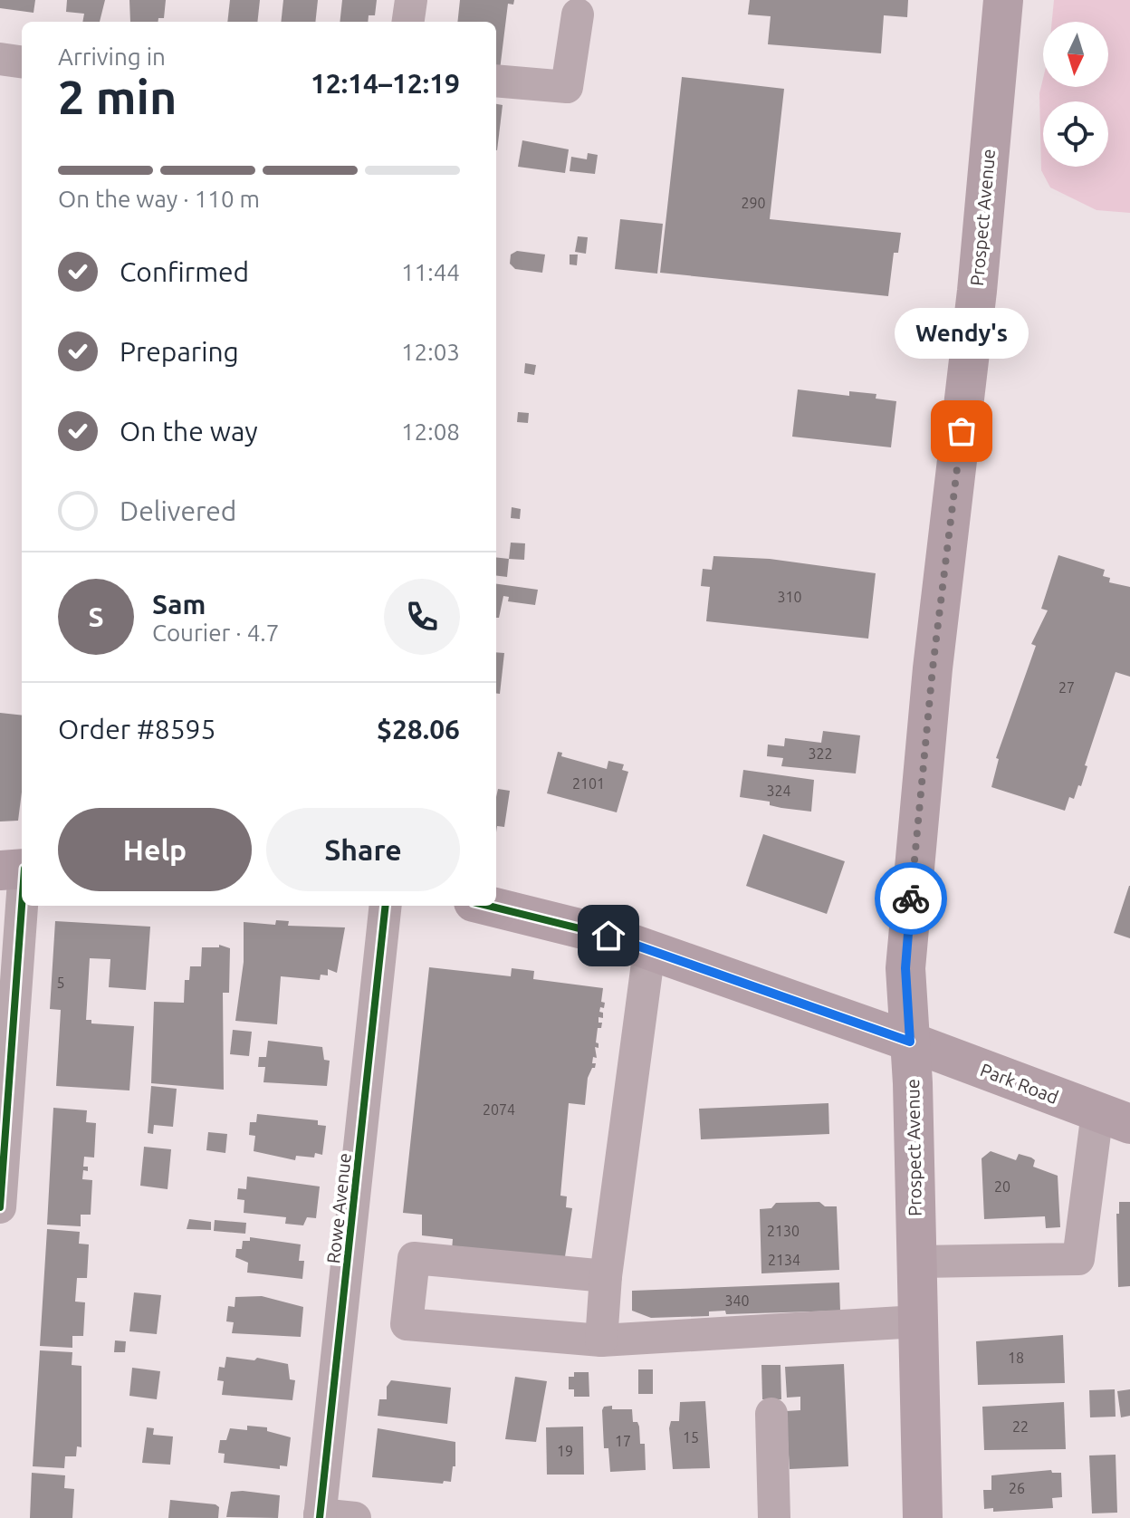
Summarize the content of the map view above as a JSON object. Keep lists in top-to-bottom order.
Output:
{
  "streets": {
    "main road": ["Prospect Avenue", "Park Road"],
    "street": ["Rowe Avenue"]
  },
  "crossings": [
    ["Prospect Avenue", "Park Road"]
  ],
  "places": ["Wendy's"],
  "house_numbers": [
    "290",
    "310",
    "27",
    "322",
    "2101",
    "324",
    "5",
    "2074",
    "20",
    "2130",
    "2134",
    "340",
    "18",
    "22",
    "15",
    "17",
    "19",
    "26"
  ],
  "north": "bottom",
  "page": {
    "heading": ["2 min", "Arriving in", "12:14–12:19"],
    "panel": [
      "Sam",
      "Courier · 4.7",
      "Order #8595",
      "$28.06"
    ],
    "bar": "On the way · 110 m",
    "list": [
      ["Confirmed", "11:44"],
      ["Preparing", "12:03"],
      ["On the way", "12:08"],
      "Delivered"
    ],
    "bubble": "Wendy's",
    "round": "S",
    "buttons": ["Help", "Share"]
  }
}
